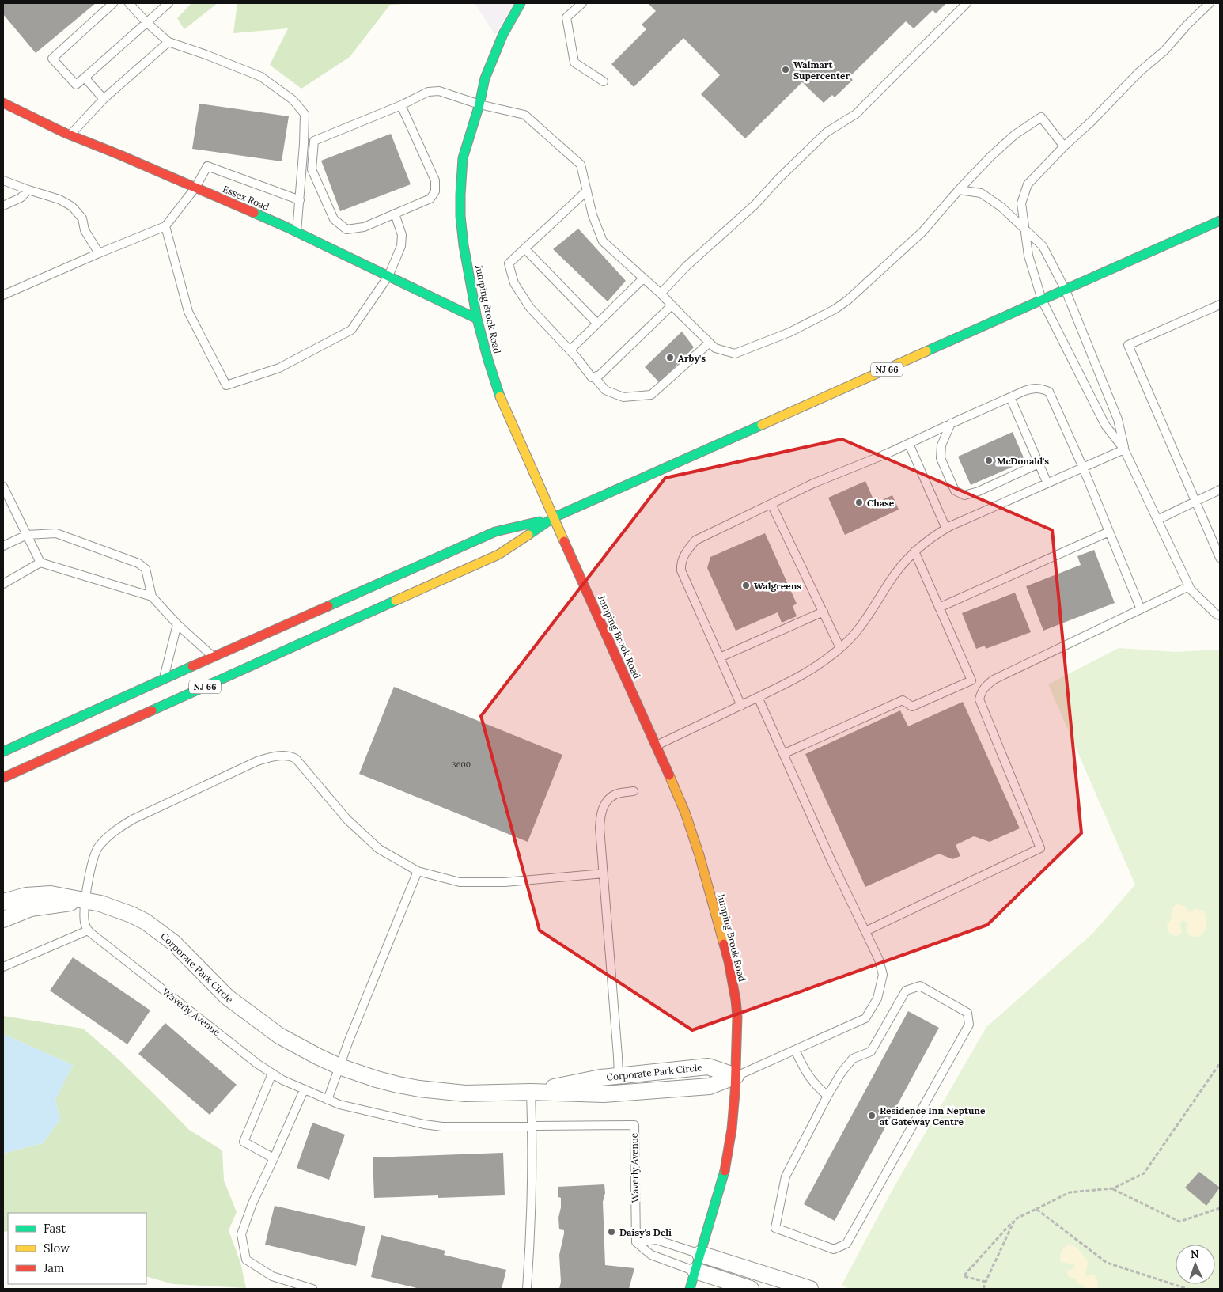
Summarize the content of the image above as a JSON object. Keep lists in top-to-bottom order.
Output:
{
  "streets": {
    "main road": ["Essex Road", "Jumping Brook Road", "NJ 66"],
    "street": ["Corporate Park Circle"],
    "lane": ["Waverly Avenue"]
  },
  "crossings": [
    ["Essex Road", "Jumping Brook Road"],
    ["Jumping Brook Road", "NJ 66"],
    ["Jumping Brook Road", "Corporate Park Circle"]
  ],
  "places": [
    "Walmart Supercenter",
    "Arby's",
    "McDonald's",
    "Chase",
    "Walgreens",
    "Residence Inn Neptune at Gateway Centre",
    "Daisy's Deli"
  ],
  "house_numbers": ["3600"],
  "legend": ["Fast", "Slow", "Jam"],
  "north": "top"
}
